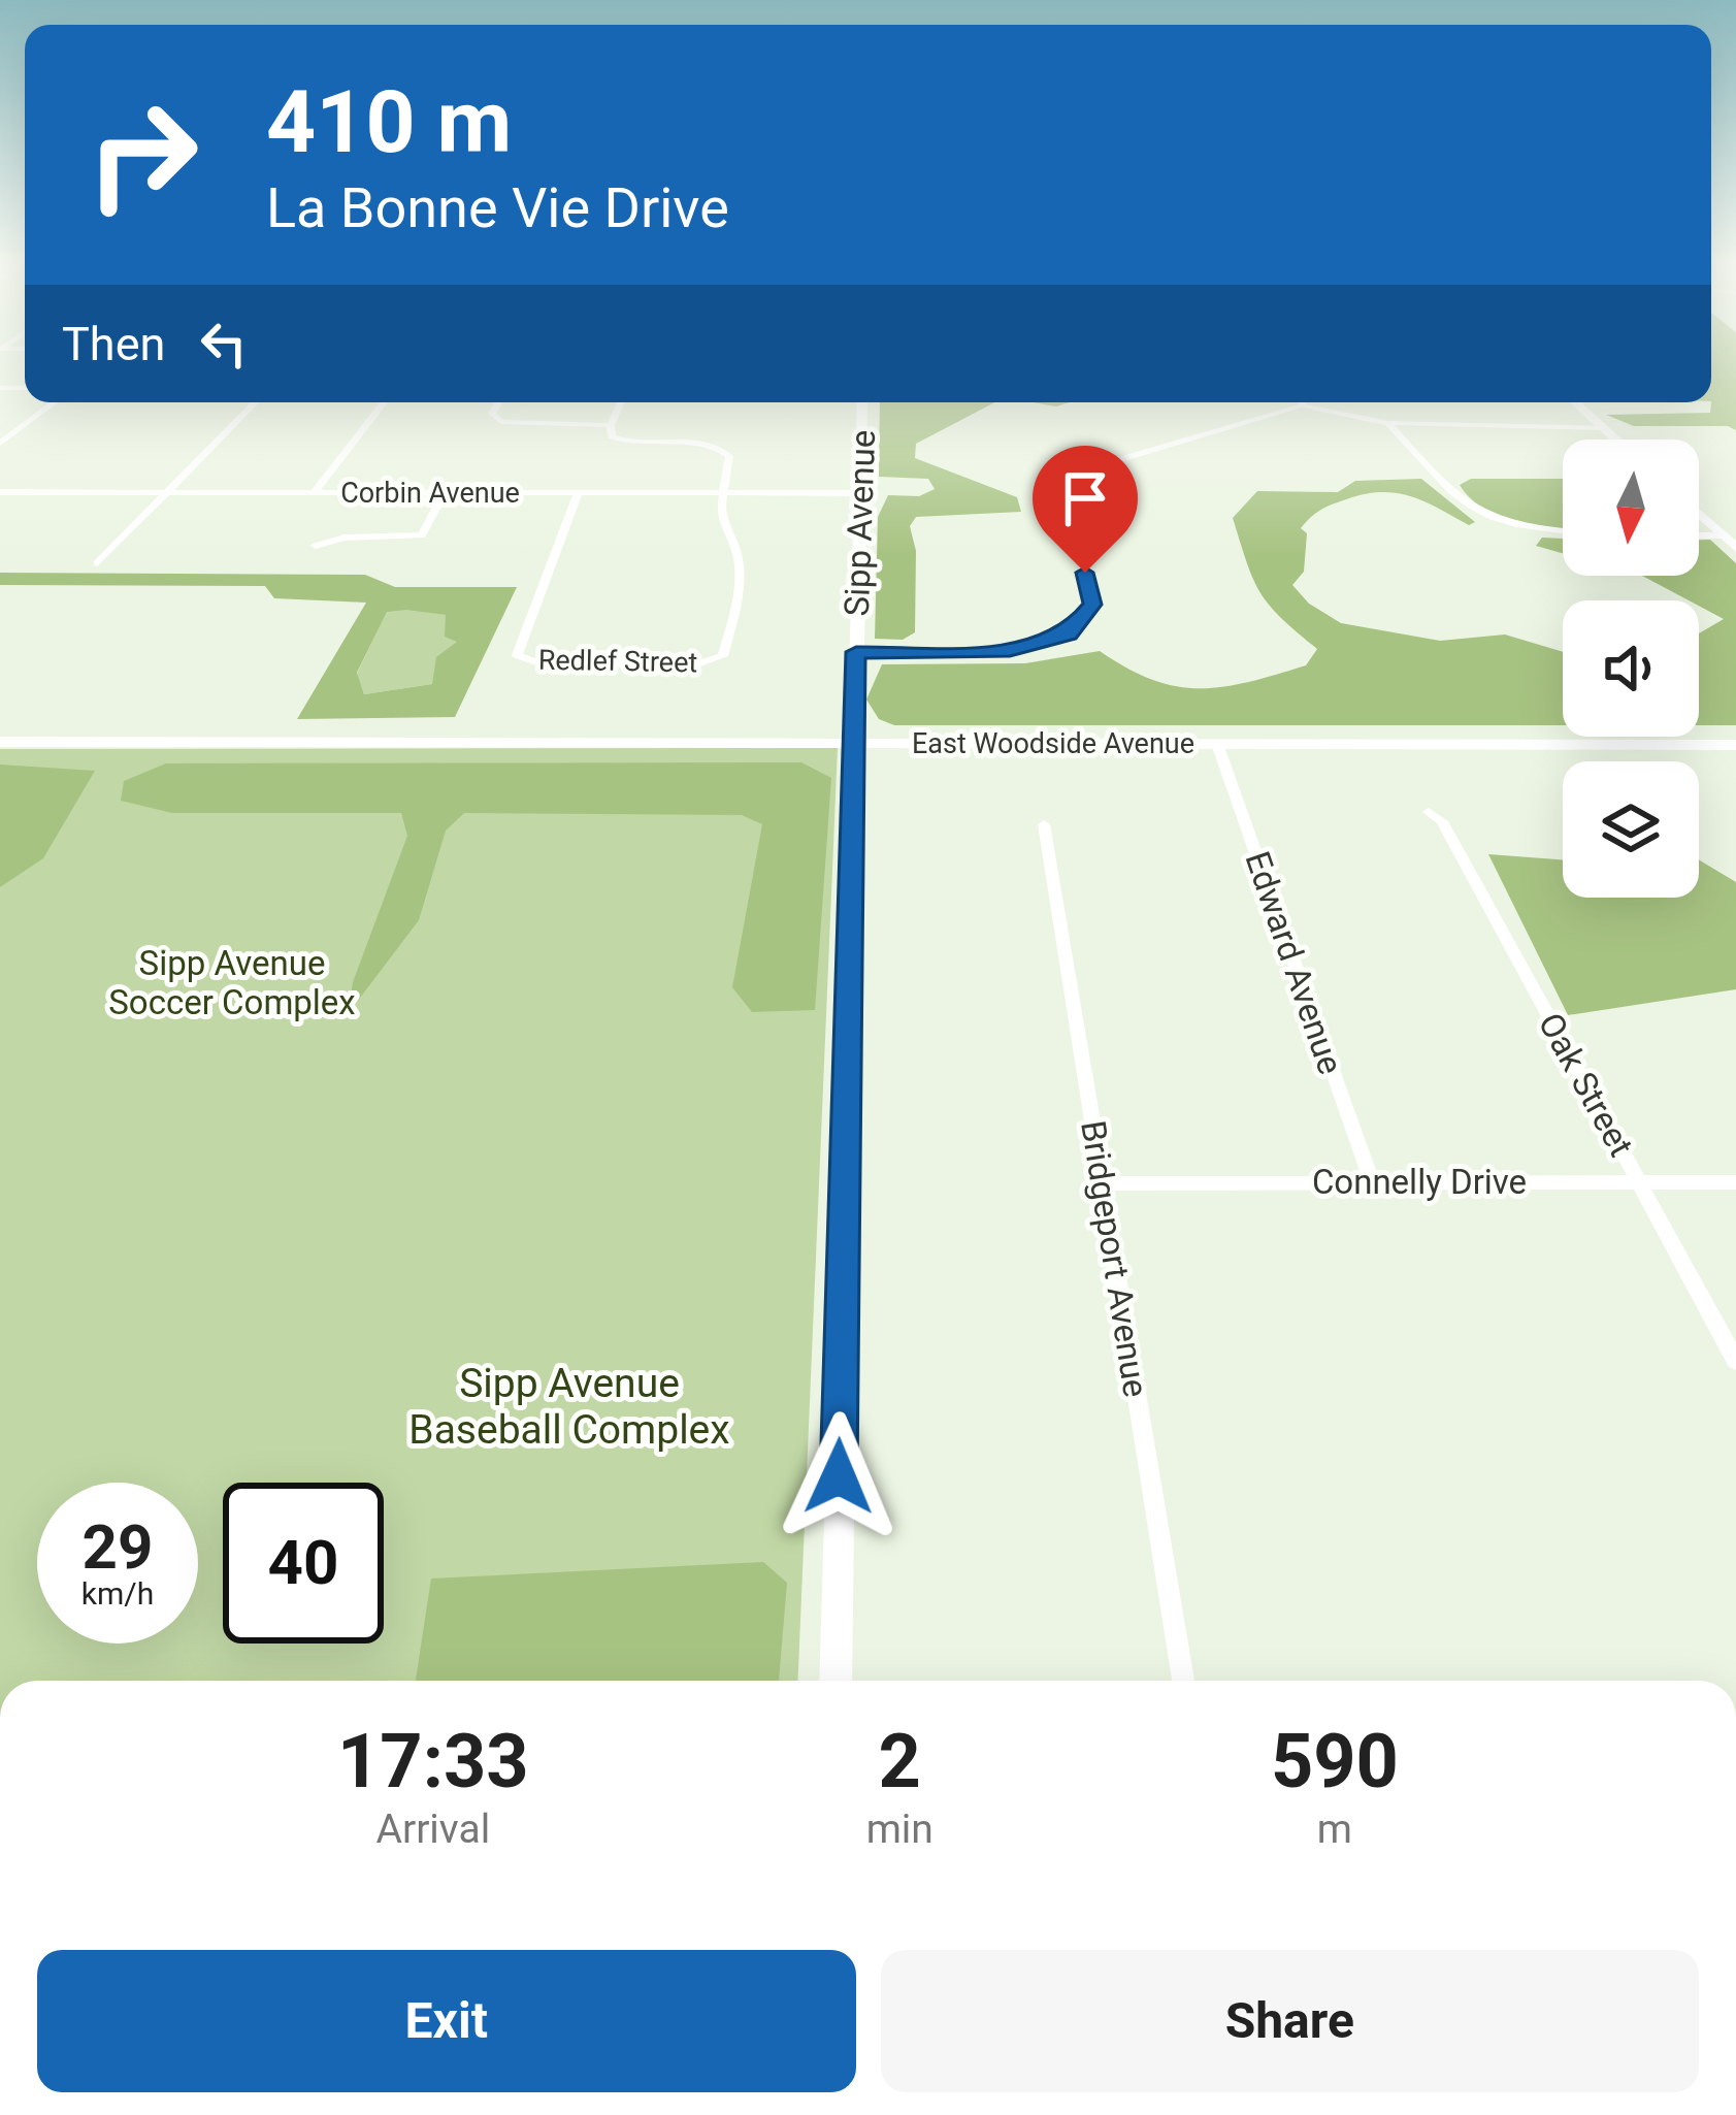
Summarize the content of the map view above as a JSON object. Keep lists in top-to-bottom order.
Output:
{
  "streets": {
    "street": [
      "Corbin Avenue",
      "Sipp Avenue",
      "Redlef Street",
      "East Woodside Avenue",
      "Edward Avenue",
      "Oak Street",
      "Connelly Drive",
      "Bridgeport Avenue"
    ]
  },
  "crossings": [
    ["Corbin Avenue", "Sipp Avenue"],
    ["Corbin Avenue", "Redlef Street"],
    ["Sipp Avenue", "East Woodside Avenue"],
    ["East Woodside Avenue", "Edward Avenue"],
    ["Edward Avenue", "Connelly Drive"],
    ["Oak Street", "Connelly Drive"],
    ["Connelly Drive", "Bridgeport Avenue"]
  ],
  "parks": ["Sipp Avenue Soccer Complex", "Sipp Avenue Baseball Complex"],
  "north": "bottom",
  "page": {
    "turn": ["410 m", "La Bonne Vie Drive"],
    "then": "Then",
    "speed": "29 km/h",
    "limit": "40",
    "eta": [
      "17:33",
      "Arrival",
      "2",
      "min",
      "590",
      "m"
    ],
    "buttons": ["Exit", "Share"]
  }
}
